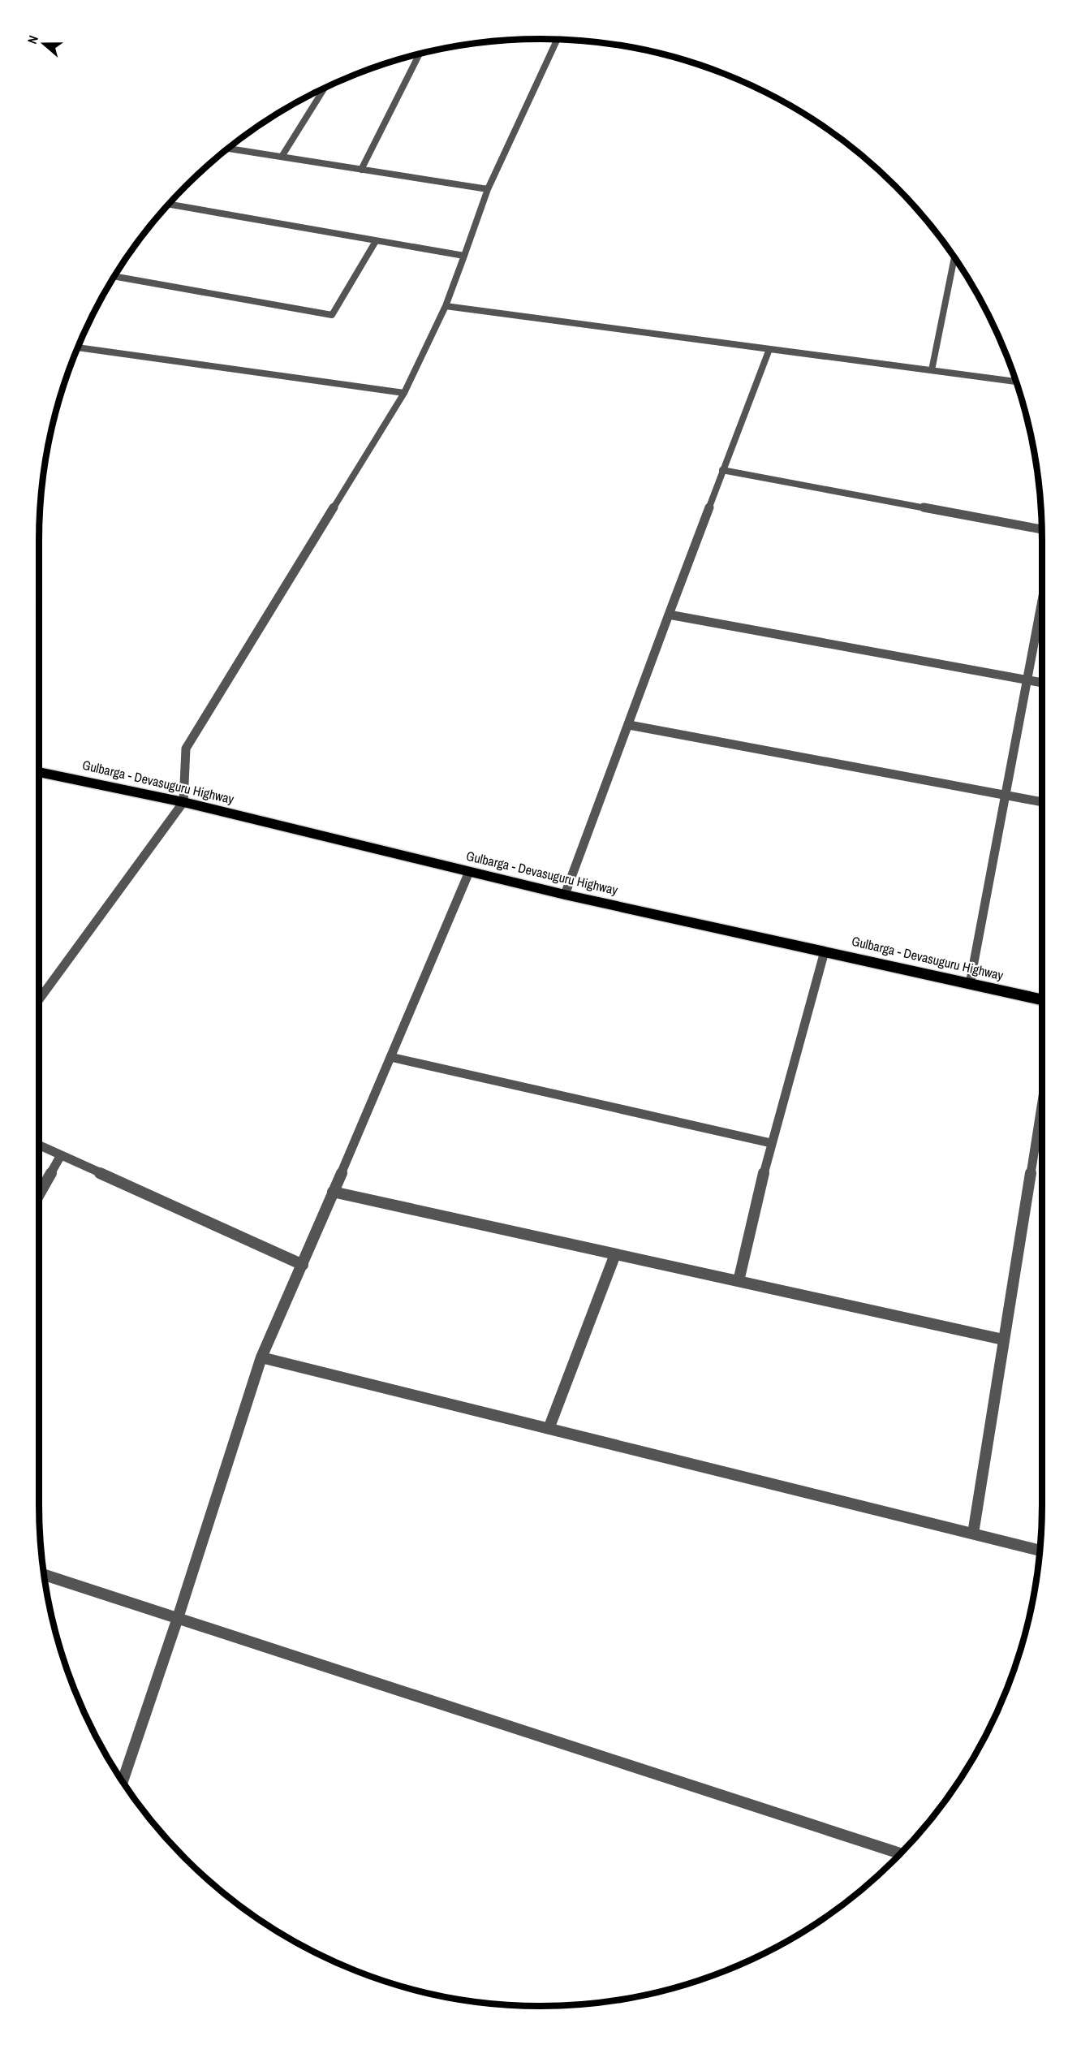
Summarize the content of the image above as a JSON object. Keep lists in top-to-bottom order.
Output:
{
  "streets": {
    "highway": ["Gulbarga - Devasuguru Highway"]
  },
  "north": "left"
}
